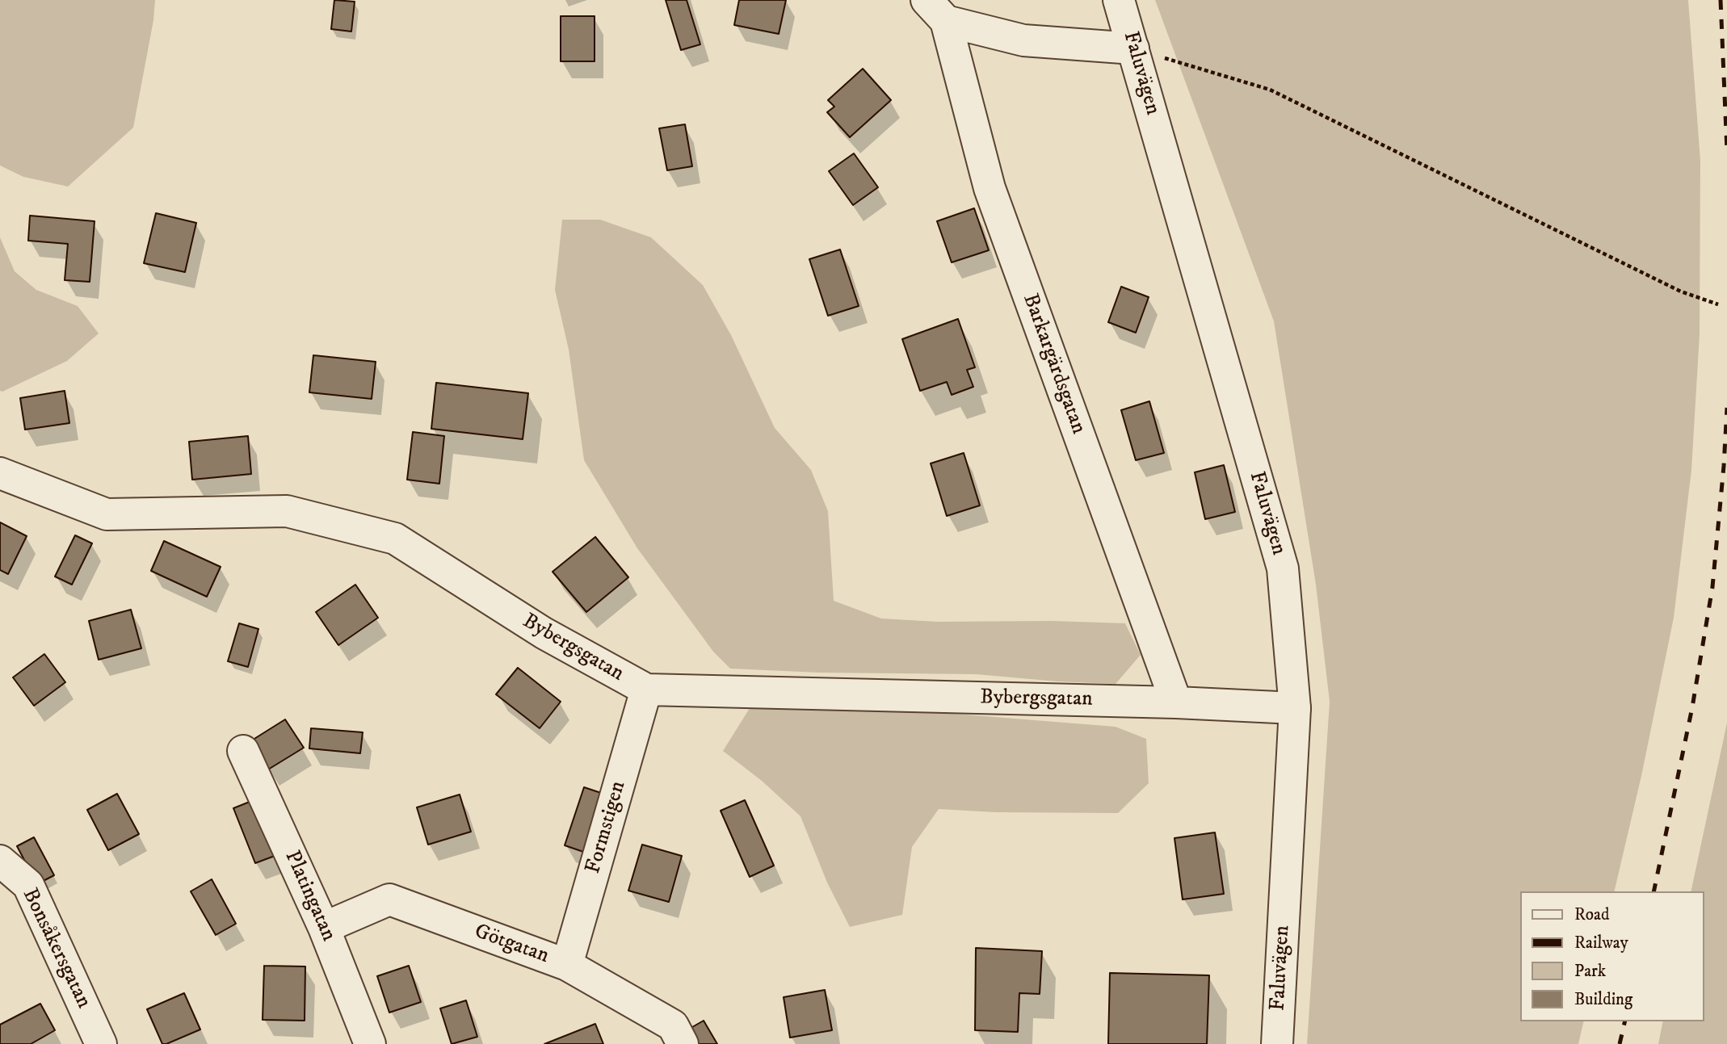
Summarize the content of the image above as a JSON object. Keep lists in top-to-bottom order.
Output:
{
  "streets": {
    "street": [
      "Faluvägen",
      "Barkargärdsgatan",
      "Bybergsgatan",
      "Formstigen",
      "Platingatan",
      "Götgatan",
      "Bonsåkersgatan"
    ]
  },
  "crossings": [
    ["Faluvägen", "Barkargärdsgatan"],
    ["Barkargärdsgatan", "Bybergsgatan"],
    ["Bybergsgatan", "Formstigen"],
    ["Formstigen", "Götgatan"],
    ["Platingatan", "Götgatan"]
  ],
  "legend": [
    "Road",
    "Railway",
    "Park",
    "Building"
  ]
}
